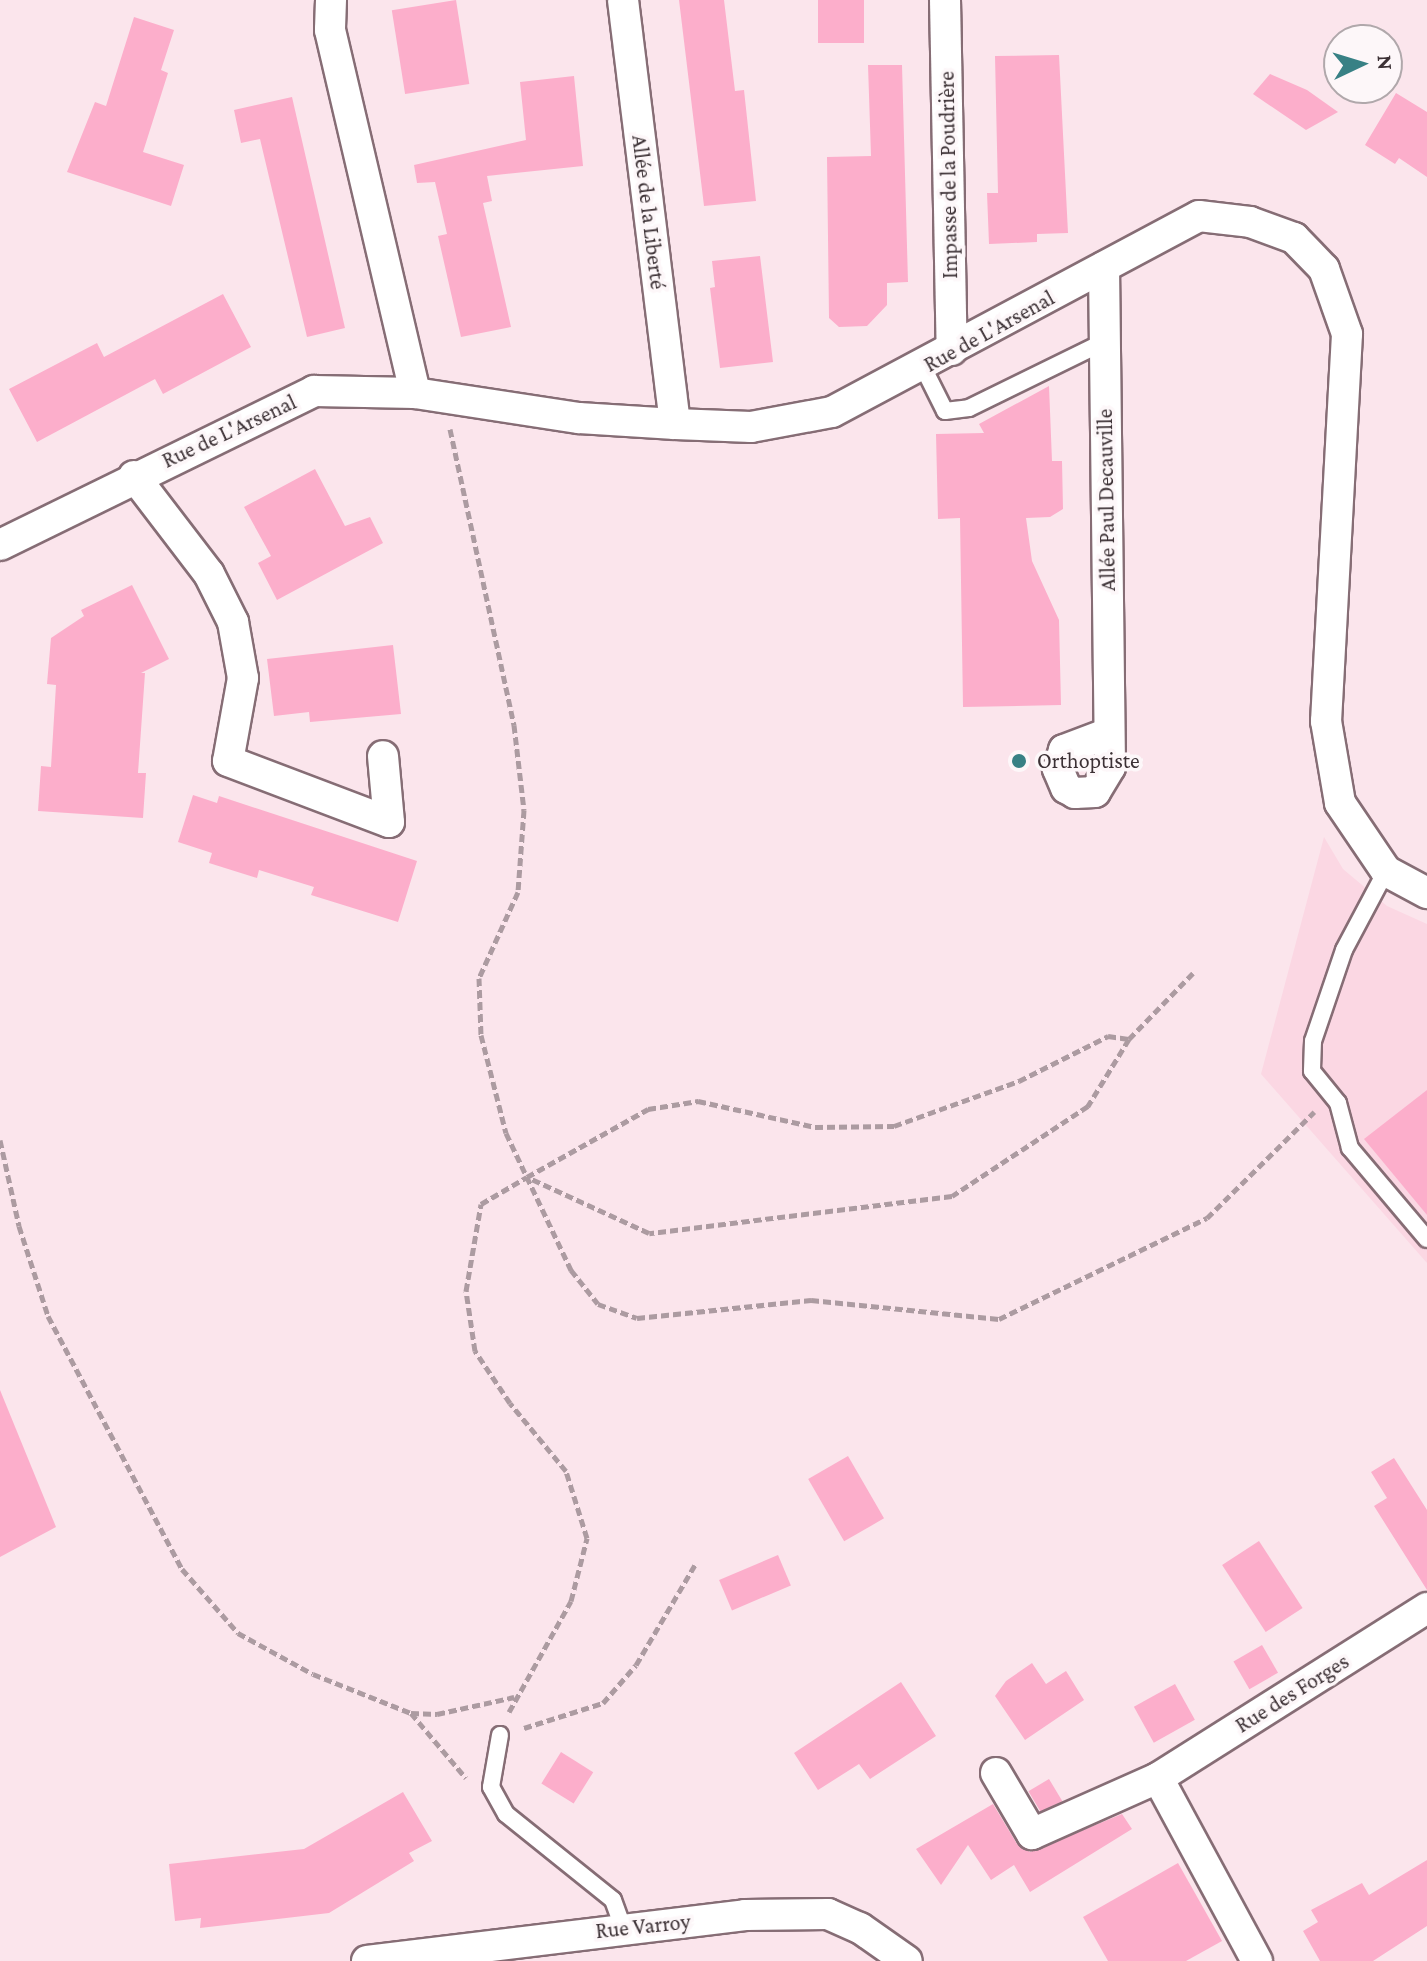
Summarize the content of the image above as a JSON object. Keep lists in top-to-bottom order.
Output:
{
  "streets": {
    "street": [
      "Impasse de la Poudrière",
      "Allée de la Liberté",
      "Rue de L'Arsenal",
      "Allée Paul Decauville",
      "Rue des Forges",
      "Rue Varroy"
    ]
  },
  "crossings": [
    ["Impasse de la Poudrière", "Rue de L'Arsenal"],
    ["Allée de la Liberté", "Rue de L'Arsenal"],
    ["Rue de L'Arsenal", "Allée Paul Decauville"]
  ],
  "places": ["Orthoptiste"],
  "north": "right"
}
